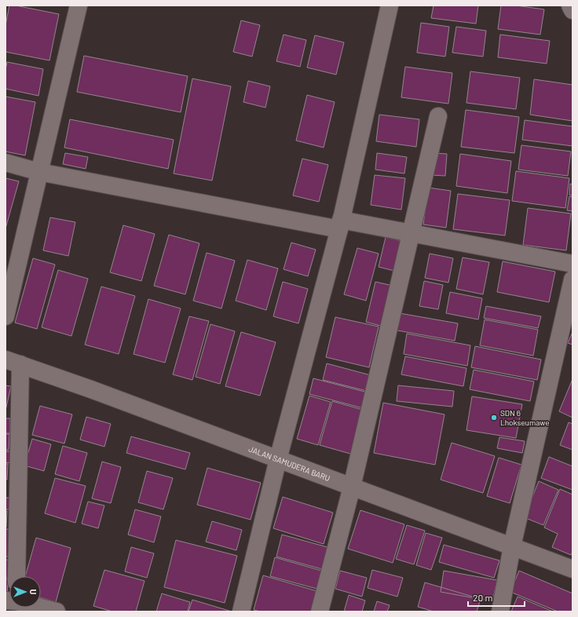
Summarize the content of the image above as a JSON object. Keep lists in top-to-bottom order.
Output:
{
  "streets": {
    "street": ["JALAN SAMUDERA BARU"]
  },
  "places": ["SDN 6 Lhokseumawe"],
  "scale_bar": "20 m",
  "north": "right"
}
